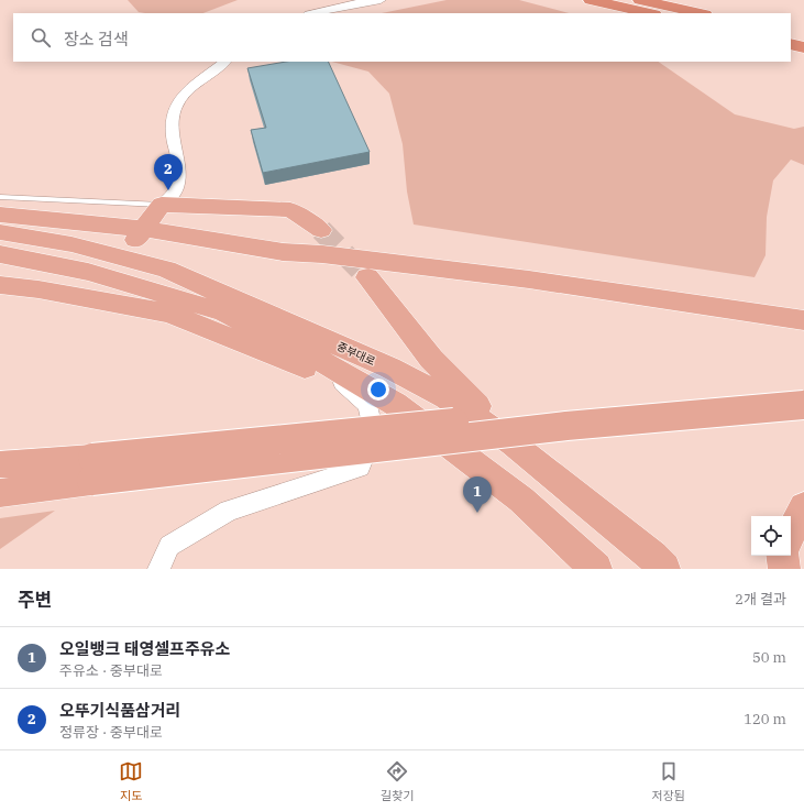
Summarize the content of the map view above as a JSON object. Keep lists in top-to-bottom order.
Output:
{
  "streets": {
    "main road": ["중부대로"]
  },
  "page": {
    "search": "장소 검색",
    "pins": ["2", "1"],
    "heading": ["주변", "2개 결과"],
    "list": [
      {
        "mark": "1",
        "name": "오일뱅크 태영셀프주유소",
        "note": "주유소 · 중부대로",
        "value": "50 m"
      },
      {
        "mark": "2",
        "name": "오뚜기식품삼거리",
        "note": "정류장 · 중부대로",
        "value": "120 m"
      }
    ],
    "nav": ["지도", "길찾기", "저장됨"]
  }
}
